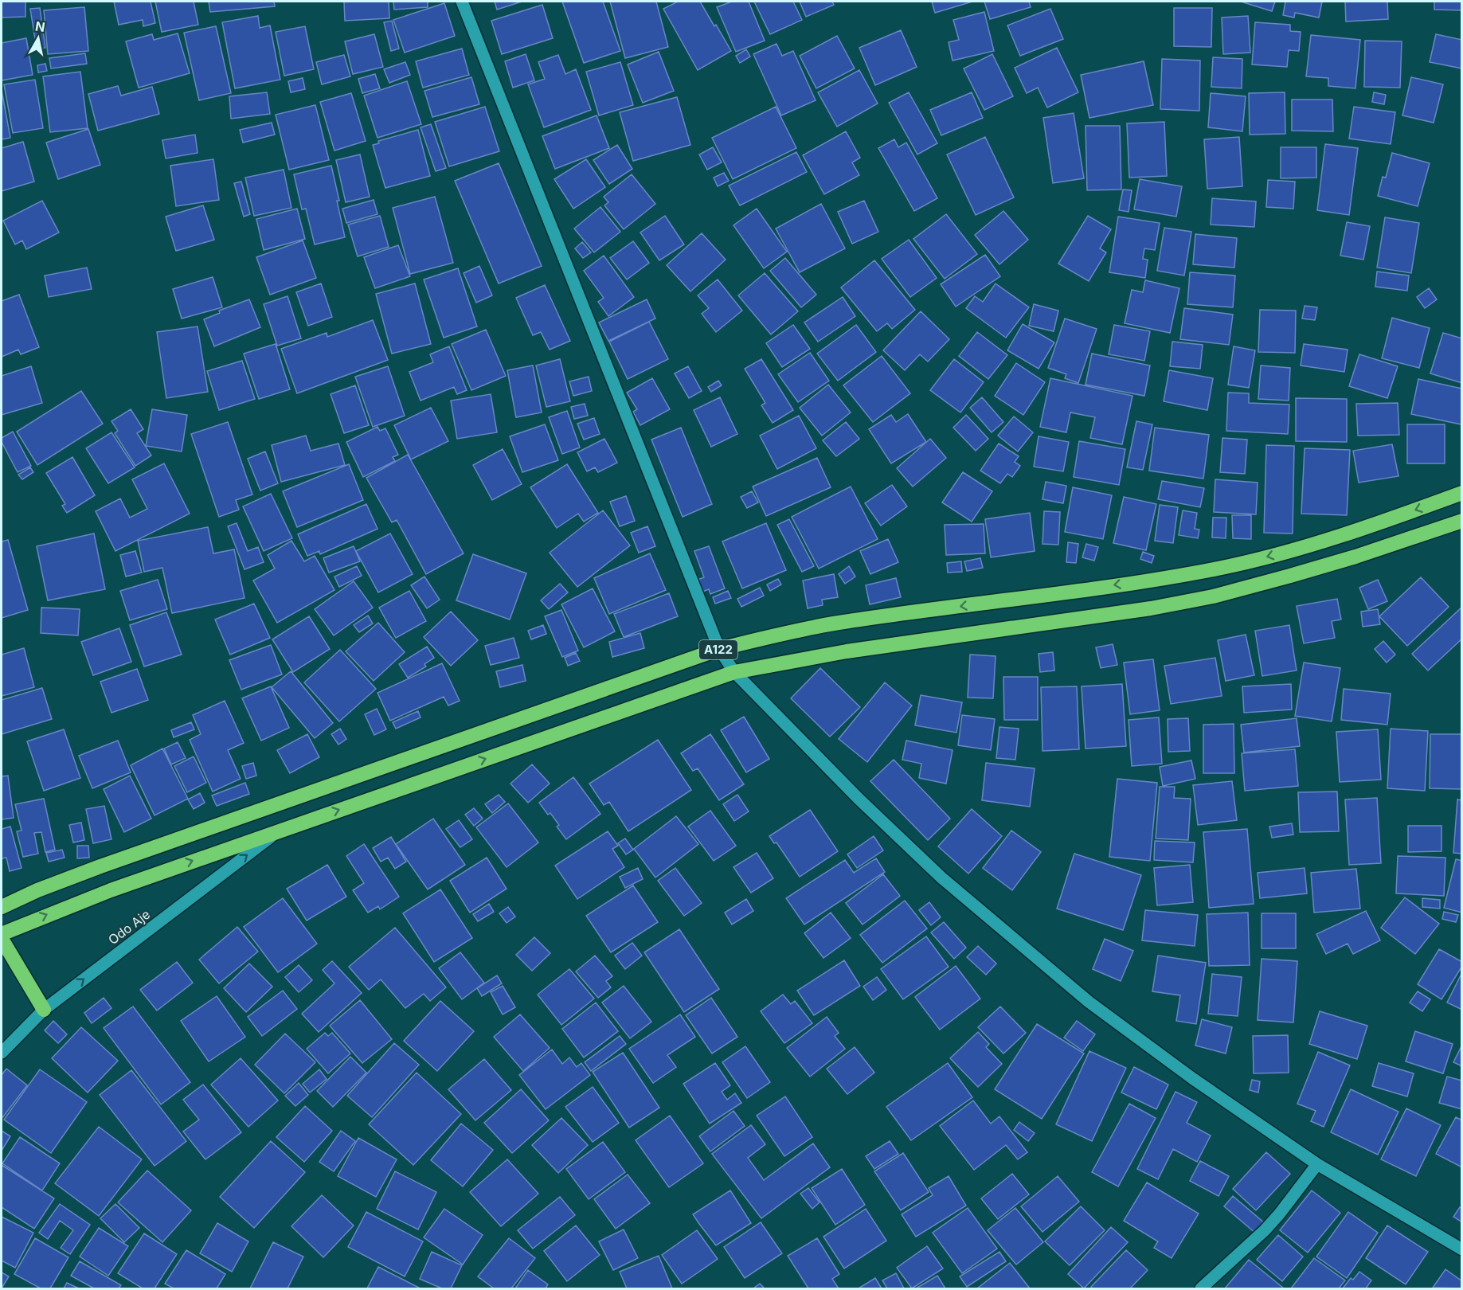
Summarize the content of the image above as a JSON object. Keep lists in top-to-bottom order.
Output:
{
  "streets": {
    "highway": ["A122"],
    "street": ["Odo Aje"]
  },
  "crossings": [
    ["A122", "Odo Aje"]
  ],
  "one_way": ["Odo Aje"],
  "north": "top"
}
